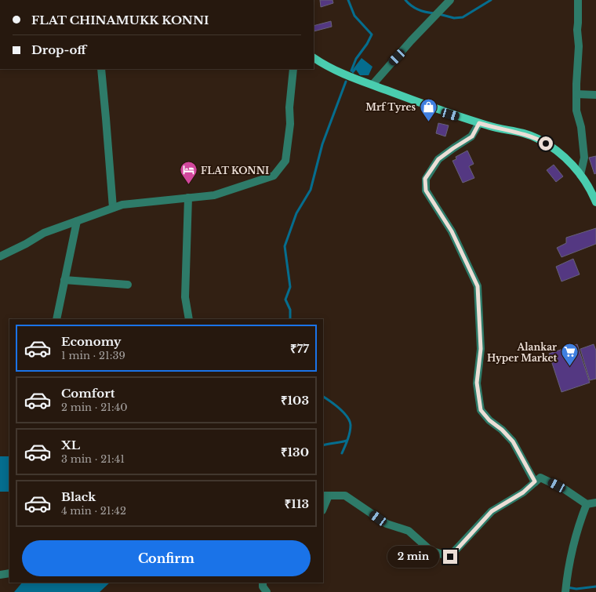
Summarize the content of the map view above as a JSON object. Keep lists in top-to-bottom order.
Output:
{
  "places": {
    "shop": ["Mrf Tyres"],
    "hotel": ["FLAT KONNI"],
    "supermarket": ["Alankar Hyper Market"]
  },
  "page": {
    "banner": ["FLAT CHINAMUKK KONNI", "Drop-off"],
    "list": [
      {
        "name": "Economy",
        "note": "1 min · 21:39",
        "value": "₹77"
      },
      {
        "name": "Comfort",
        "note": "2 min · 21:40",
        "value": "₹103"
      },
      {
        "name": "XL",
        "note": "3 min · 21:41",
        "value": "₹130"
      },
      {
        "name": "Black",
        "note": "4 min · 21:42",
        "value": "₹113"
      }
    ],
    "buttons": "Confirm",
    "bubble": "2 min"
  }
}
